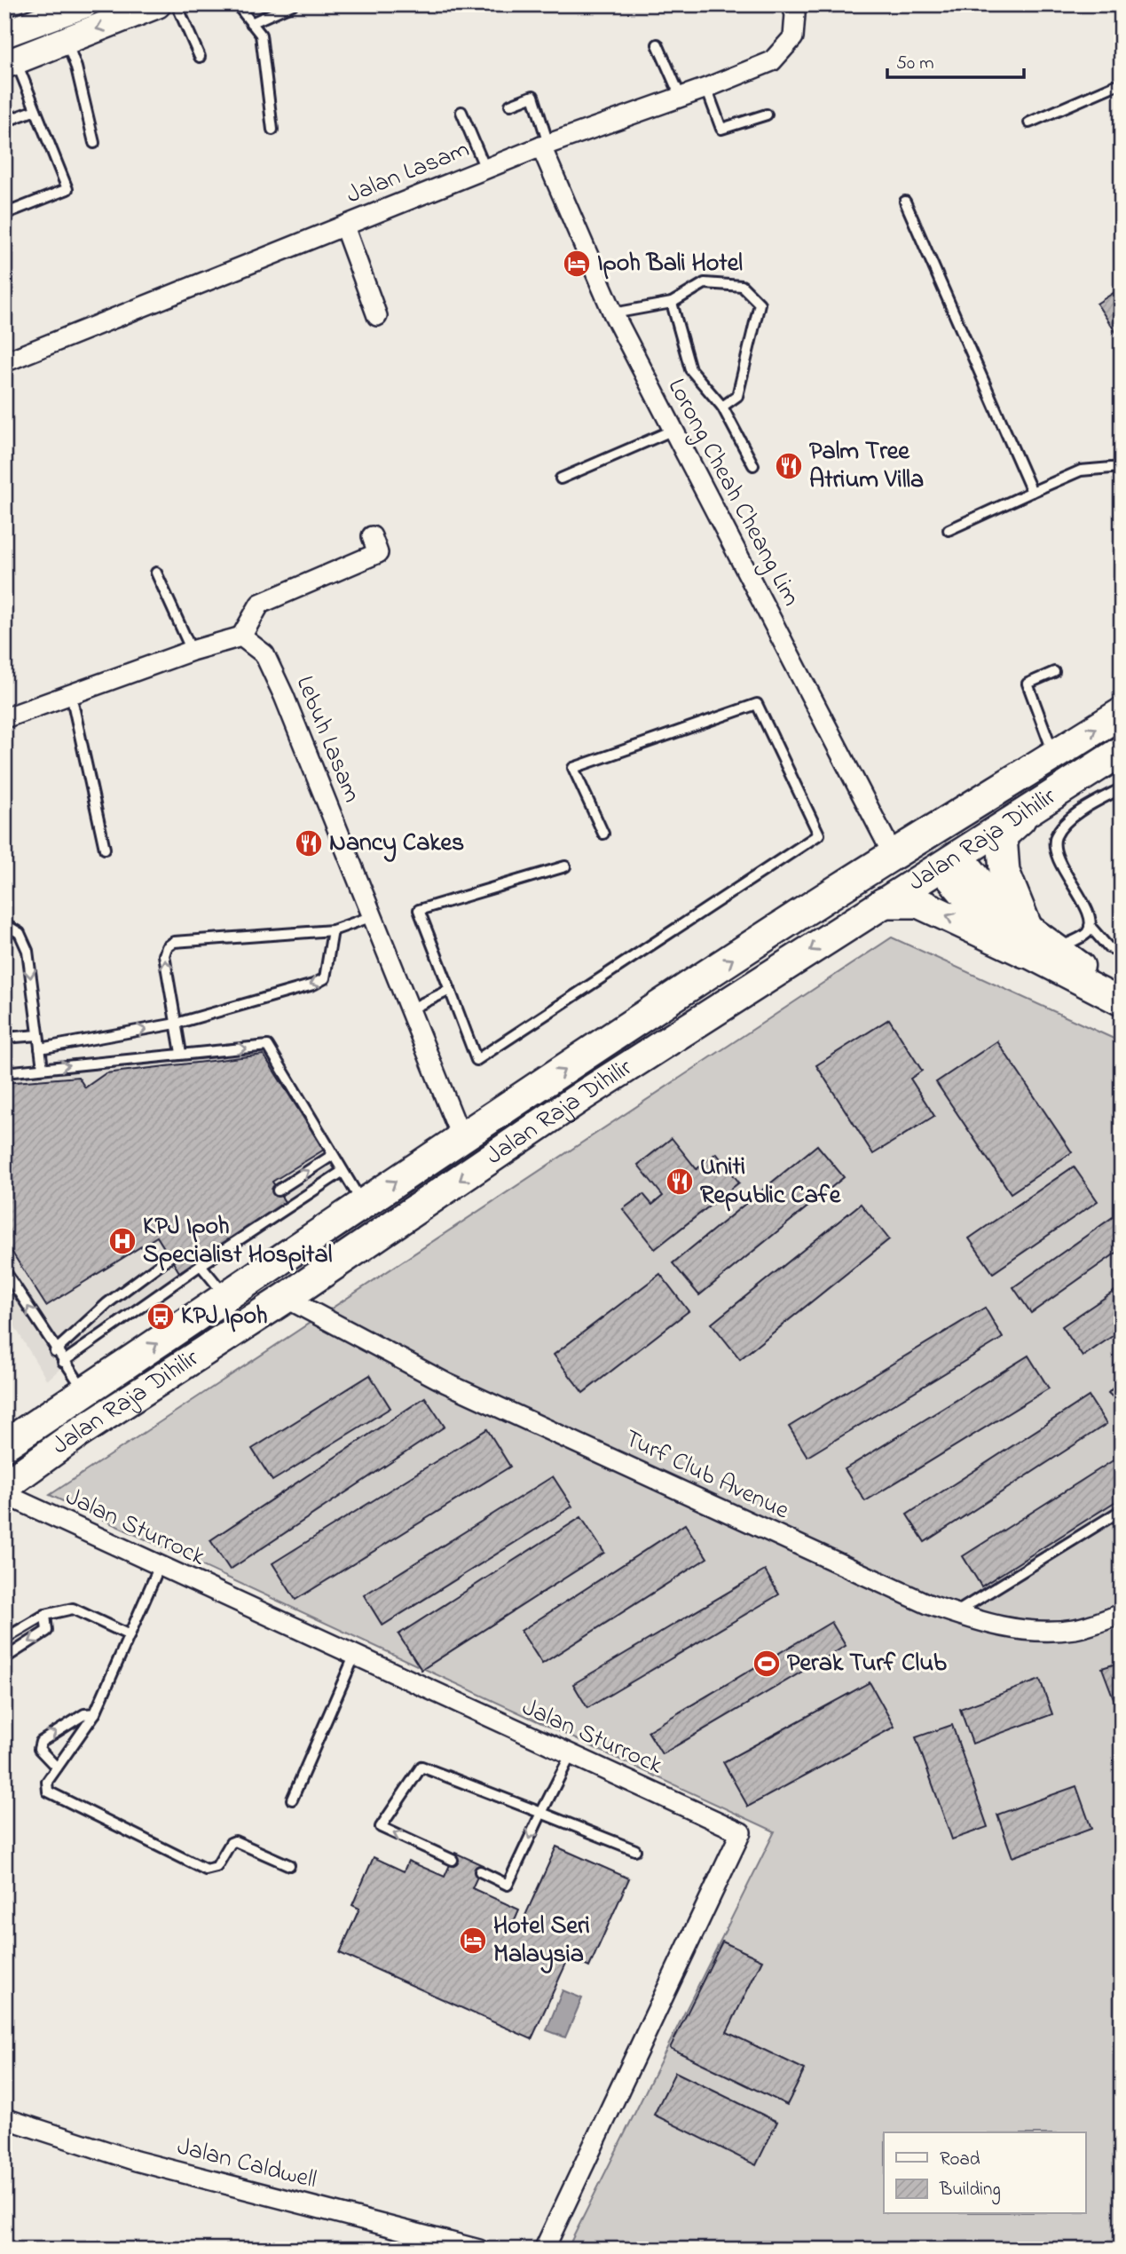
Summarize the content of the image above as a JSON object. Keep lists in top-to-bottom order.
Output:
{
  "streets": {
    "main road": ["Jalan Raja Dihilir"],
    "street": [
      "Jalan Lasam",
      "Lorong Cheah Cheang Lim",
      "Lebuh Lasam",
      "Turf Club Avenue",
      "Jalan Sturrock",
      "Jalan Caldwell"
    ]
  },
  "crossings": [
    ["Jalan Lasam", "Lorong Cheah Cheang Lim"],
    ["Lorong Cheah Cheang Lim", "Jalan Raja Dihilir"],
    ["Lebuh Lasam", "Jalan Raja Dihilir"],
    ["Jalan Raja Dihilir", "Turf Club Avenue"]
  ],
  "places": {
    "hotel": ["Ipoh Bali Hotel", "Hotel Seri Malaysia"],
    "restaurant": ["Palm Tree Atrium Villa", "Nancy Cakes", "Uniti Republic Cafe"],
    "hospital": ["KPJ Ipoh Specialist Hospital"],
    "bus stop": ["KPJ Ipoh"],
    "sports": ["Perak Turf Club"]
  },
  "legend": ["Road", "Building"],
  "scale_bar": "50 m"
}
